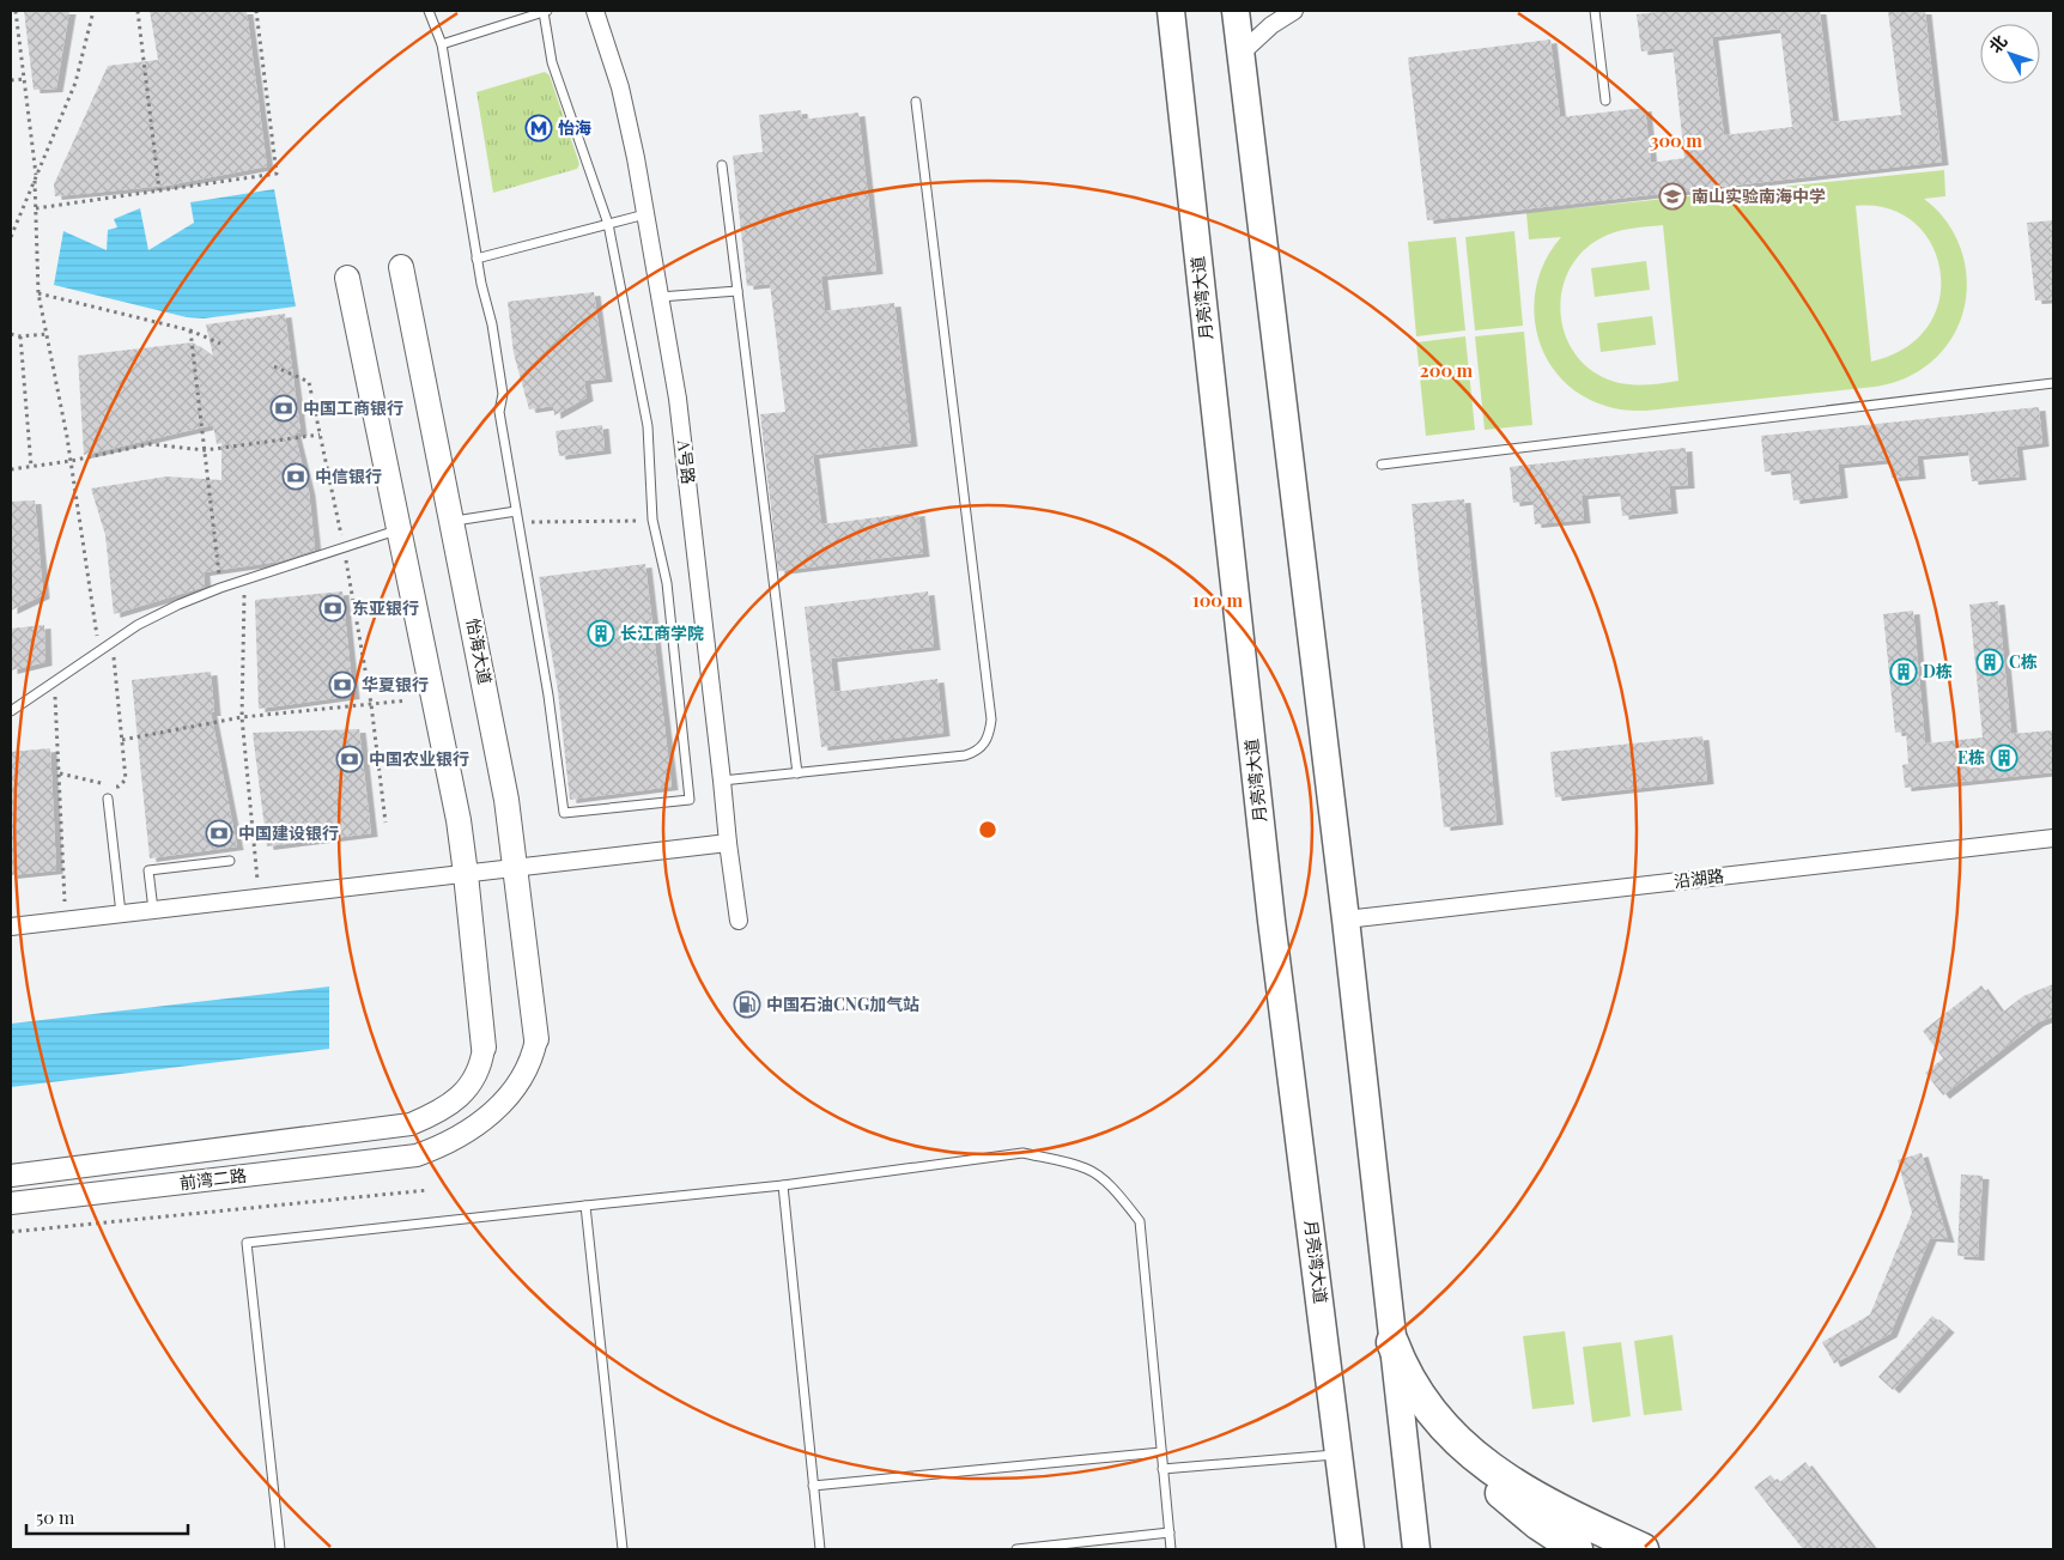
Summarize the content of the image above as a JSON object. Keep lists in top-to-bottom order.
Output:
{
  "streets": {
    "main road": ["月亮湾大道", "怡海大道"],
    "street": ["A号路", "沿湖路", "前湾二路"]
  },
  "crossings": [
    ["怡海大道", "前湾二路"]
  ],
  "places": {
    "metro station": ["怡海"],
    "school or university": ["南山实验南海中学"],
    "bank": [
      "中国工商银行",
      "中信银行",
      "东亚银行",
      "华夏银行",
      "中国农业银行",
      "中国建设银行"
    ],
    "building": [
      "长江商学院",
      "C栋",
      "D栋",
      "E栋"
    ],
    "fuel station": ["中国石油CNG加气站"]
  },
  "scale_bar": "50 m",
  "north": "top left",
  "rings": ["300 m", "200 m", "100 m"]
}
